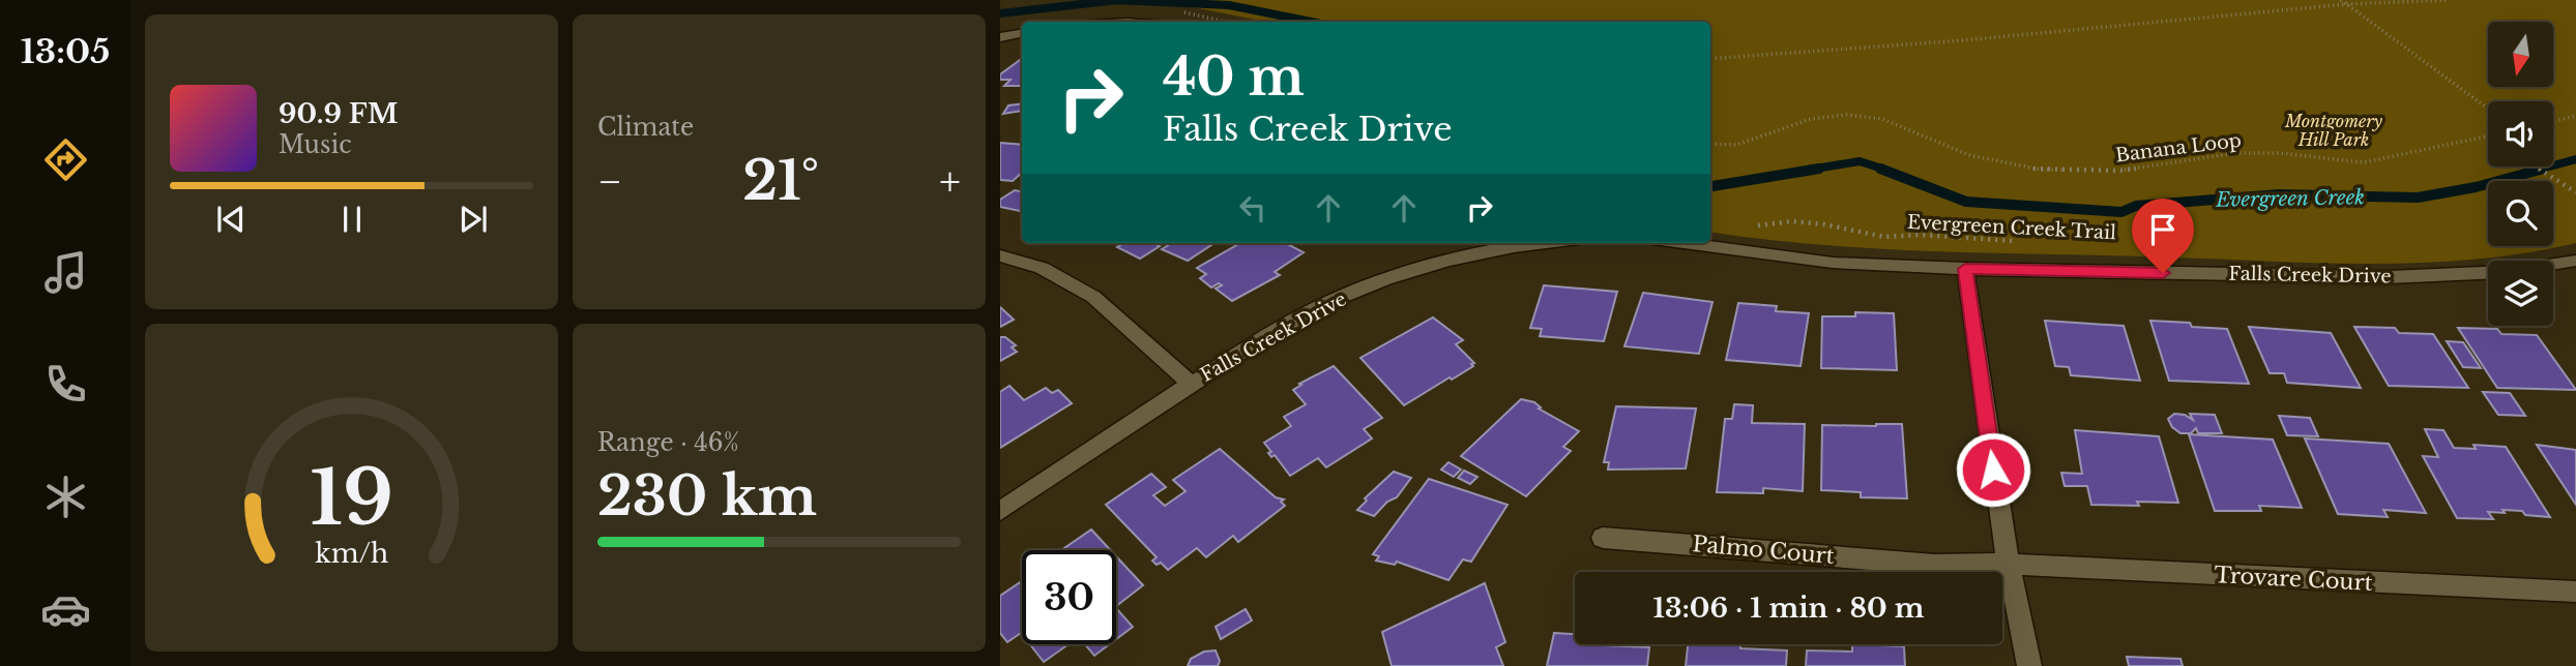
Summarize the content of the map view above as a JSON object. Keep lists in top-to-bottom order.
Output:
{
  "streets": {
    "street": ["Falls Creek Drive", "Palmo Court", "Trovare Court"],
    "path": ["Banana Loop", "Evergreen Creek Trail"]
  },
  "crossings": [
    ["Palmo Court", "Trovare Court"]
  ],
  "water": ["Evergreen Creek"],
  "parks": ["Montgomery Hill Park"],
  "north": "bottom",
  "page": {
    "tabs": "13:05",
    "tile": [
      "Climate",
      ["Range · 46%", "230 km"]
    ],
    "turn": ["40 m", "Falls Creek Drive"],
    "song": ["90.9 FM", "Music"],
    "heat": ["−", "21°", "+"],
    "limit": "30",
    "trip": "13:06 · 1 min · 80 m",
    "gauge": ["19", "km/h"]
  }
}
